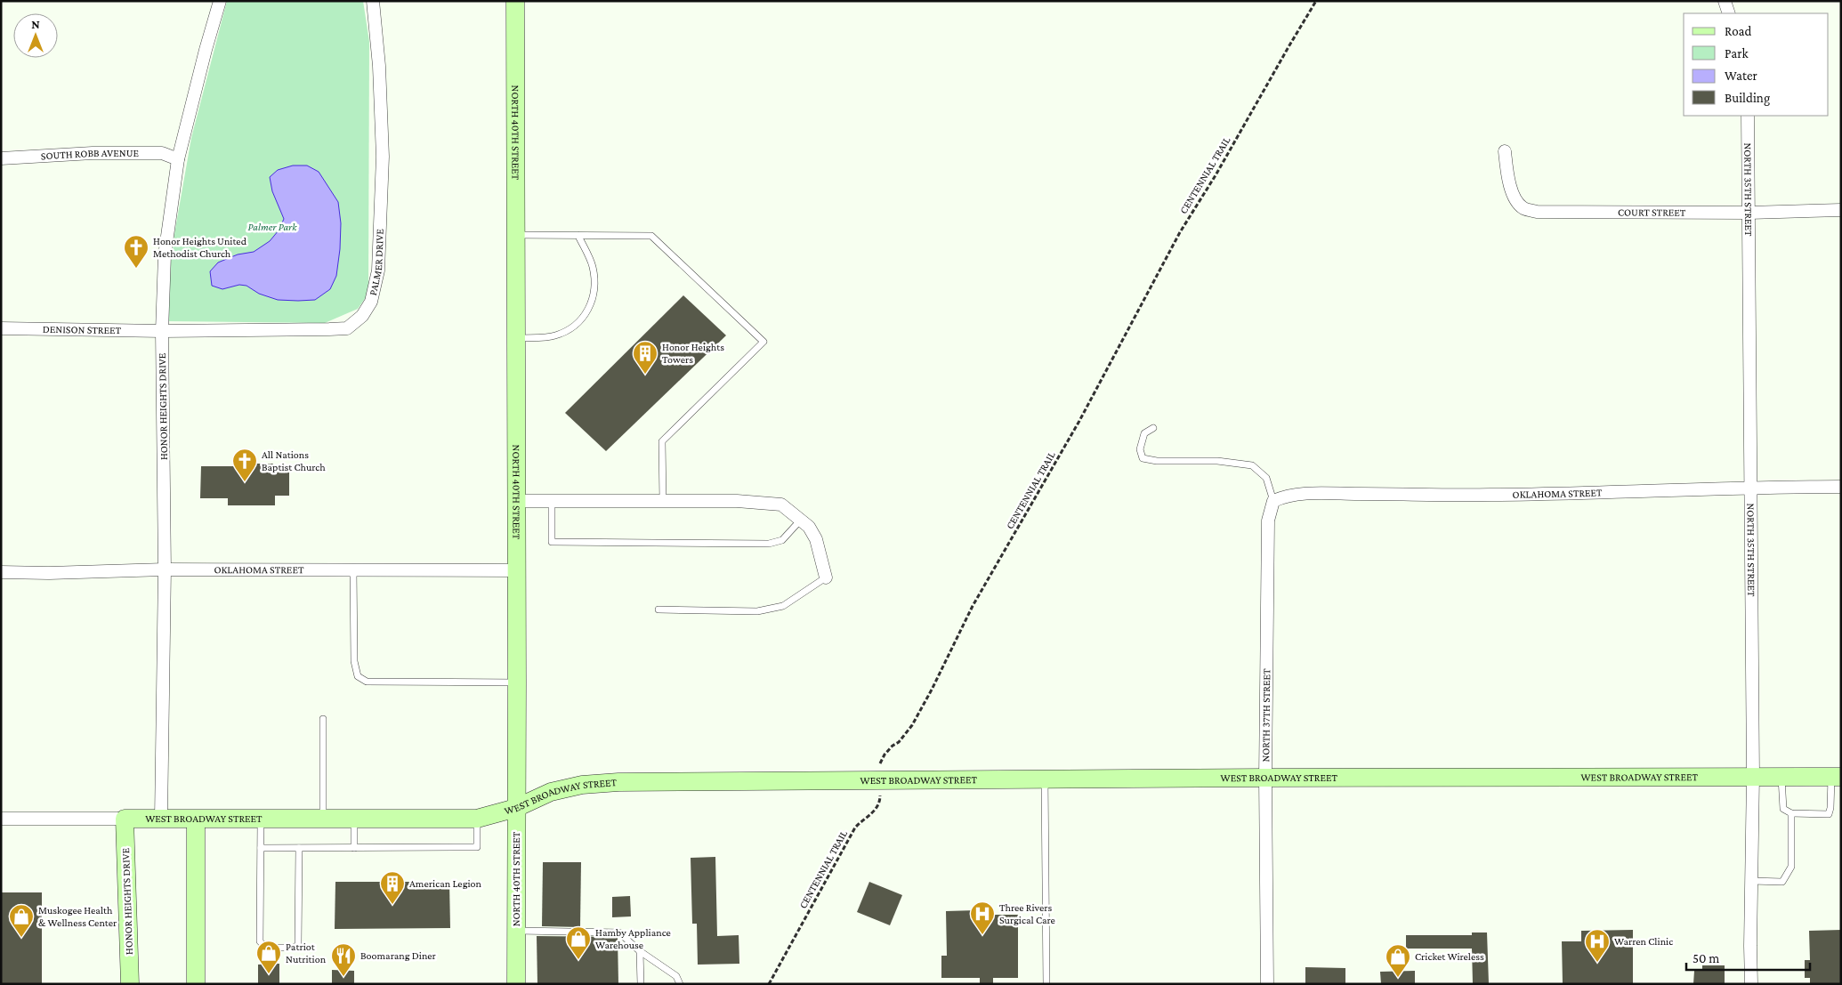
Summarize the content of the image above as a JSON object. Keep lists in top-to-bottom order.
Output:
{
  "streets": {
    "street": [
      "NORTH 40TH STREET",
      "SOUTH ROBB AVENUE",
      "NORTH 35TH STREET",
      "COURT STREET",
      "PALMER DRIVE",
      "DENISON STREET",
      "HONOR HEIGHTS DRIVE",
      "OKLAHOMA STREET",
      "NORTH 37TH STREET",
      "WEST BROADWAY STREET"
    ],
    "path": ["CENTENNIAL TRAIL"]
  },
  "crossings": [
    ["NORTH 40TH STREET", "OKLAHOMA STREET"],
    ["NORTH 40TH STREET", "WEST BROADWAY STREET"],
    ["SOUTH ROBB AVENUE", "HONOR HEIGHTS DRIVE"],
    ["CENTENNIAL TRAIL", "WEST BROADWAY STREET"],
    ["NORTH 35TH STREET", "COURT STREET"],
    ["NORTH 35TH STREET", "OKLAHOMA STREET"],
    ["NORTH 35TH STREET", "WEST BROADWAY STREET"],
    ["PALMER DRIVE", "DENISON STREET"],
    ["PALMER DRIVE", "HONOR HEIGHTS DRIVE"],
    ["DENISON STREET", "HONOR HEIGHTS DRIVE"],
    ["HONOR HEIGHTS DRIVE", "OKLAHOMA STREET"],
    ["HONOR HEIGHTS DRIVE", "WEST BROADWAY STREET"],
    ["OKLAHOMA STREET", "NORTH 37TH STREET"],
    ["NORTH 37TH STREET", "WEST BROADWAY STREET"]
  ],
  "parks": ["Palmer Park"],
  "places": {
    "church": ["Honor Heights United Methodist Church", "All Nations Baptist Church"],
    "building": ["Honor Heights Towers", "American Legion"],
    "hospital": ["Three Rivers Surgical Care", "Warren Clinic"],
    "shop": [
      "Muskogee Health & Wellness Center",
      "Hamby Appliance Warehouse",
      "Patriot Nutrition",
      "Cricket Wireless"
    ],
    "restaurant": ["Boomarang Diner"]
  },
  "legend": [
    "Road",
    "Park",
    "Water",
    "Building"
  ],
  "scale_bar": "50 m",
  "north": "top"
}
